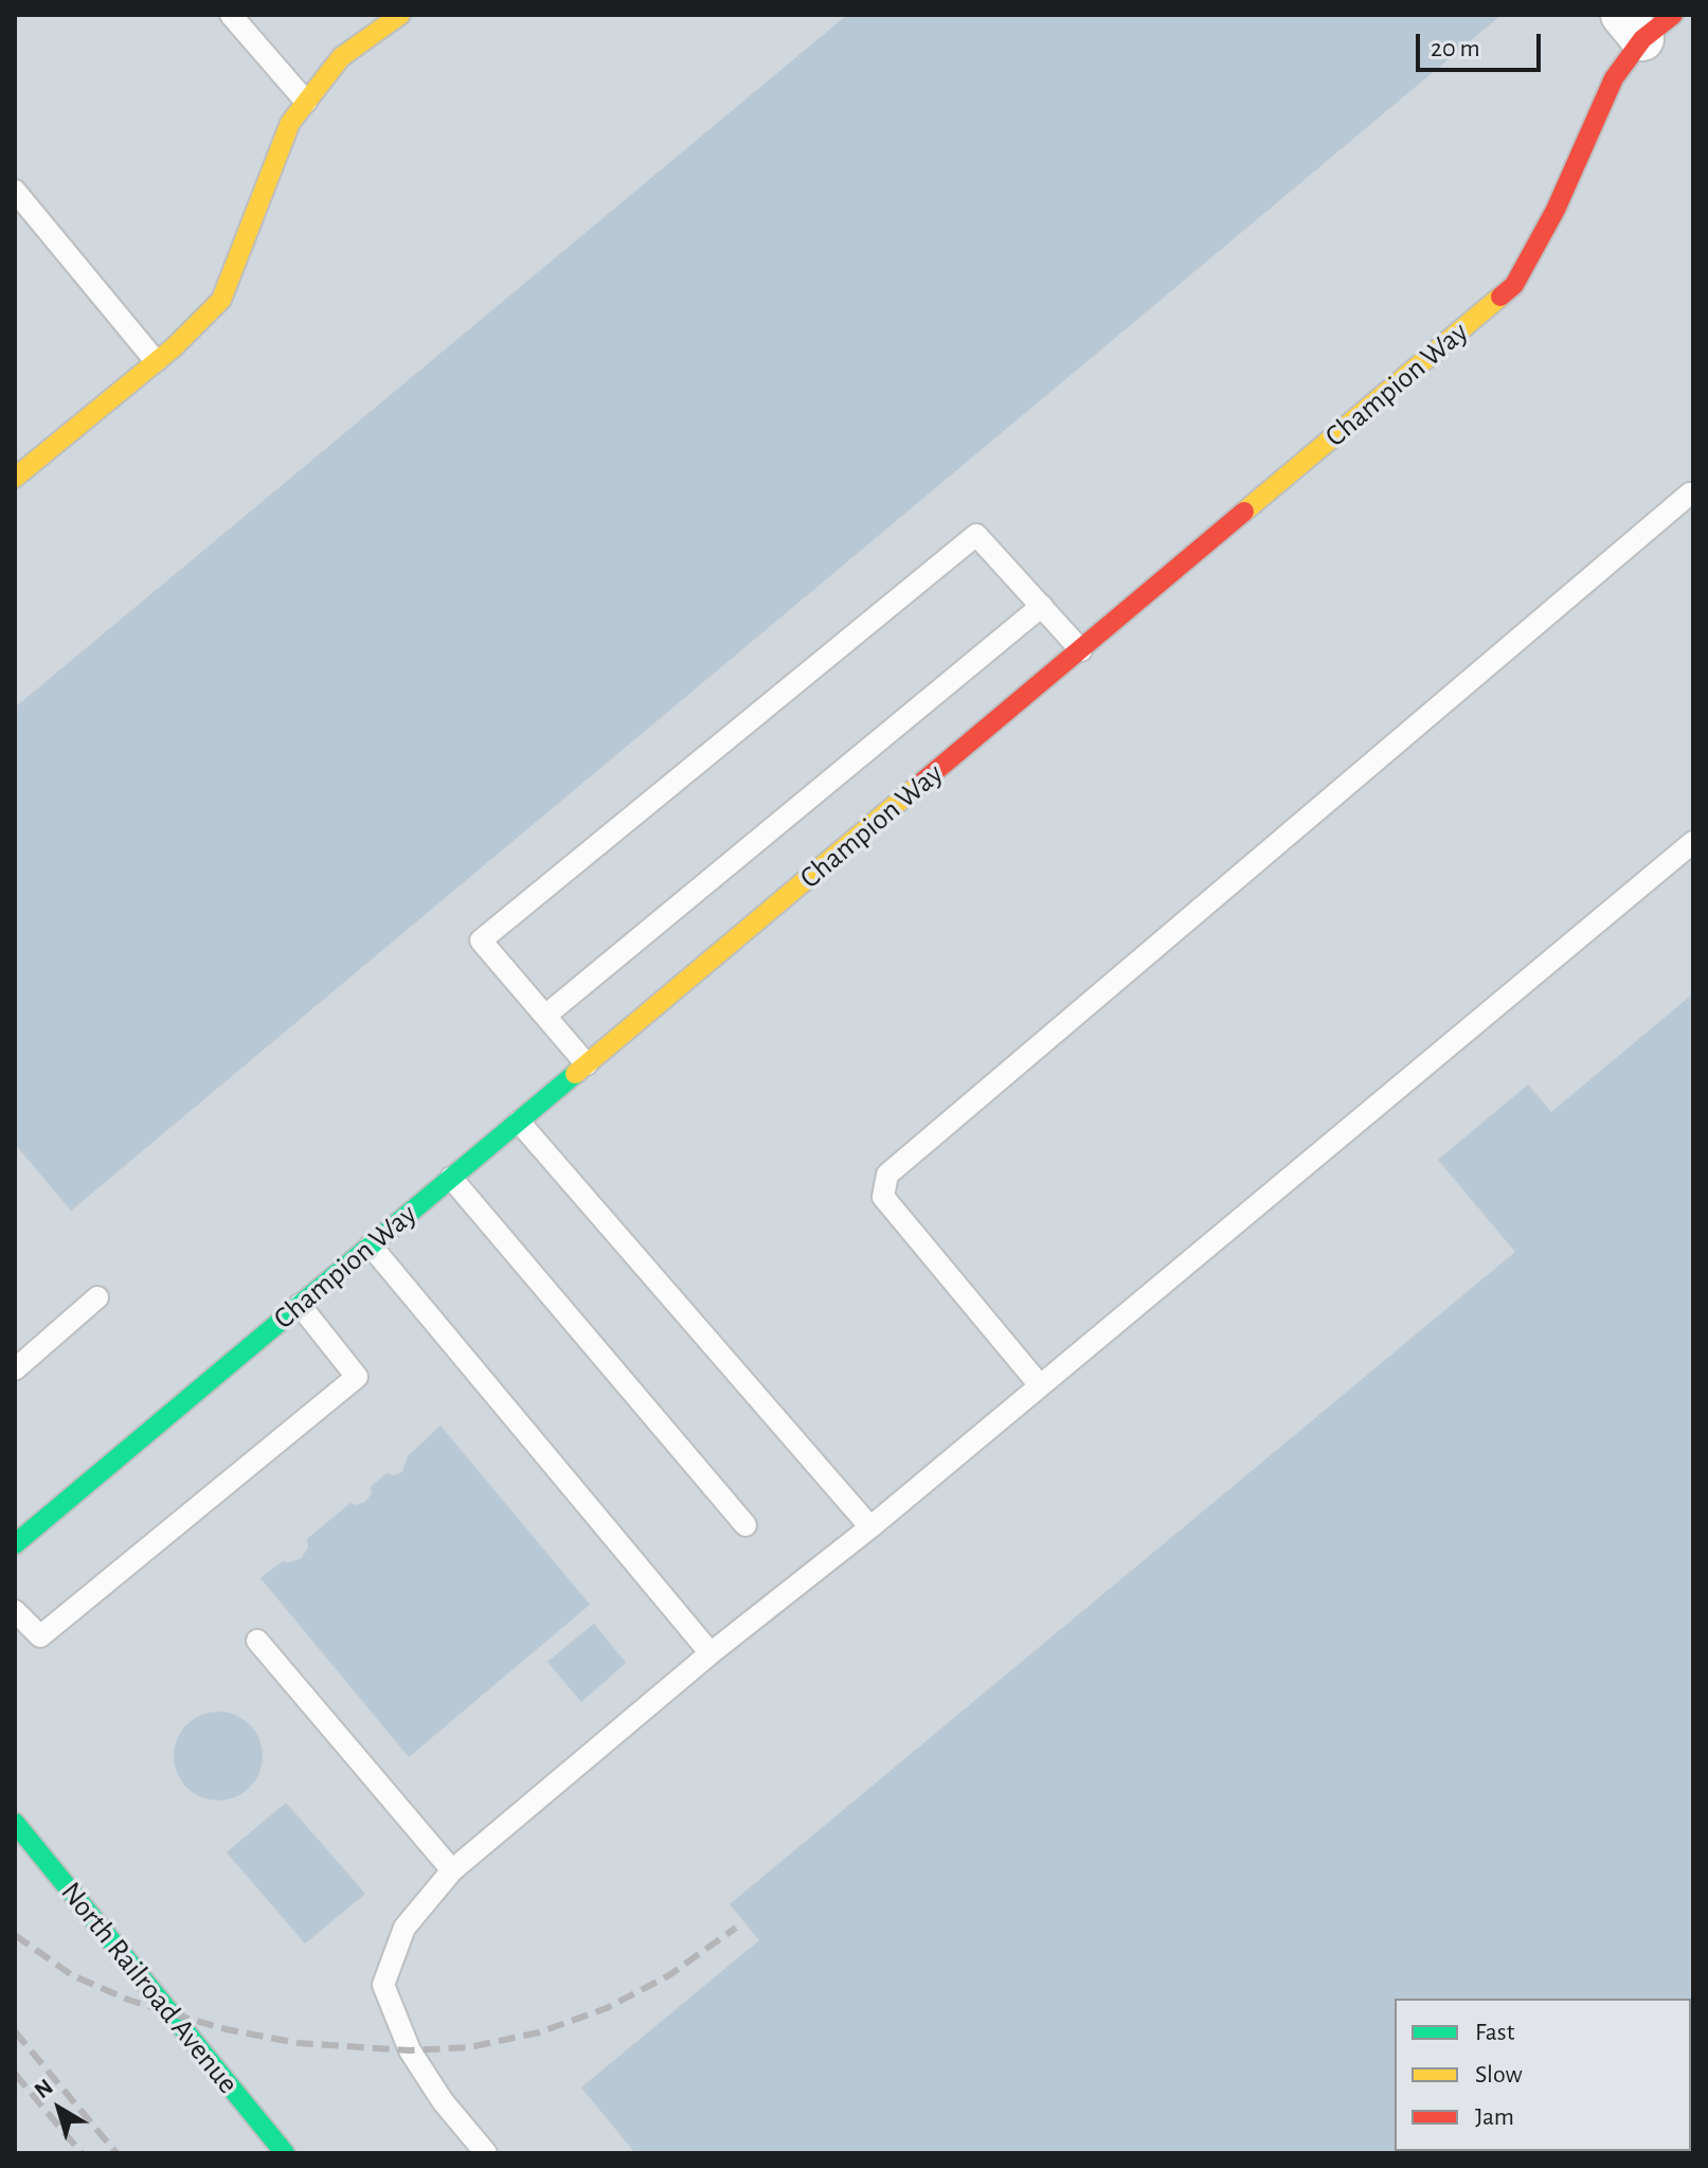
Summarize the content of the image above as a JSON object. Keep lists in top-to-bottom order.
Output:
{
  "streets": {
    "street": ["Champion Way", "North Railroad Avenue"]
  },
  "legend": ["Fast", "Slow", "Jam"],
  "scale_bar": "20 m",
  "north": "top left"
}
